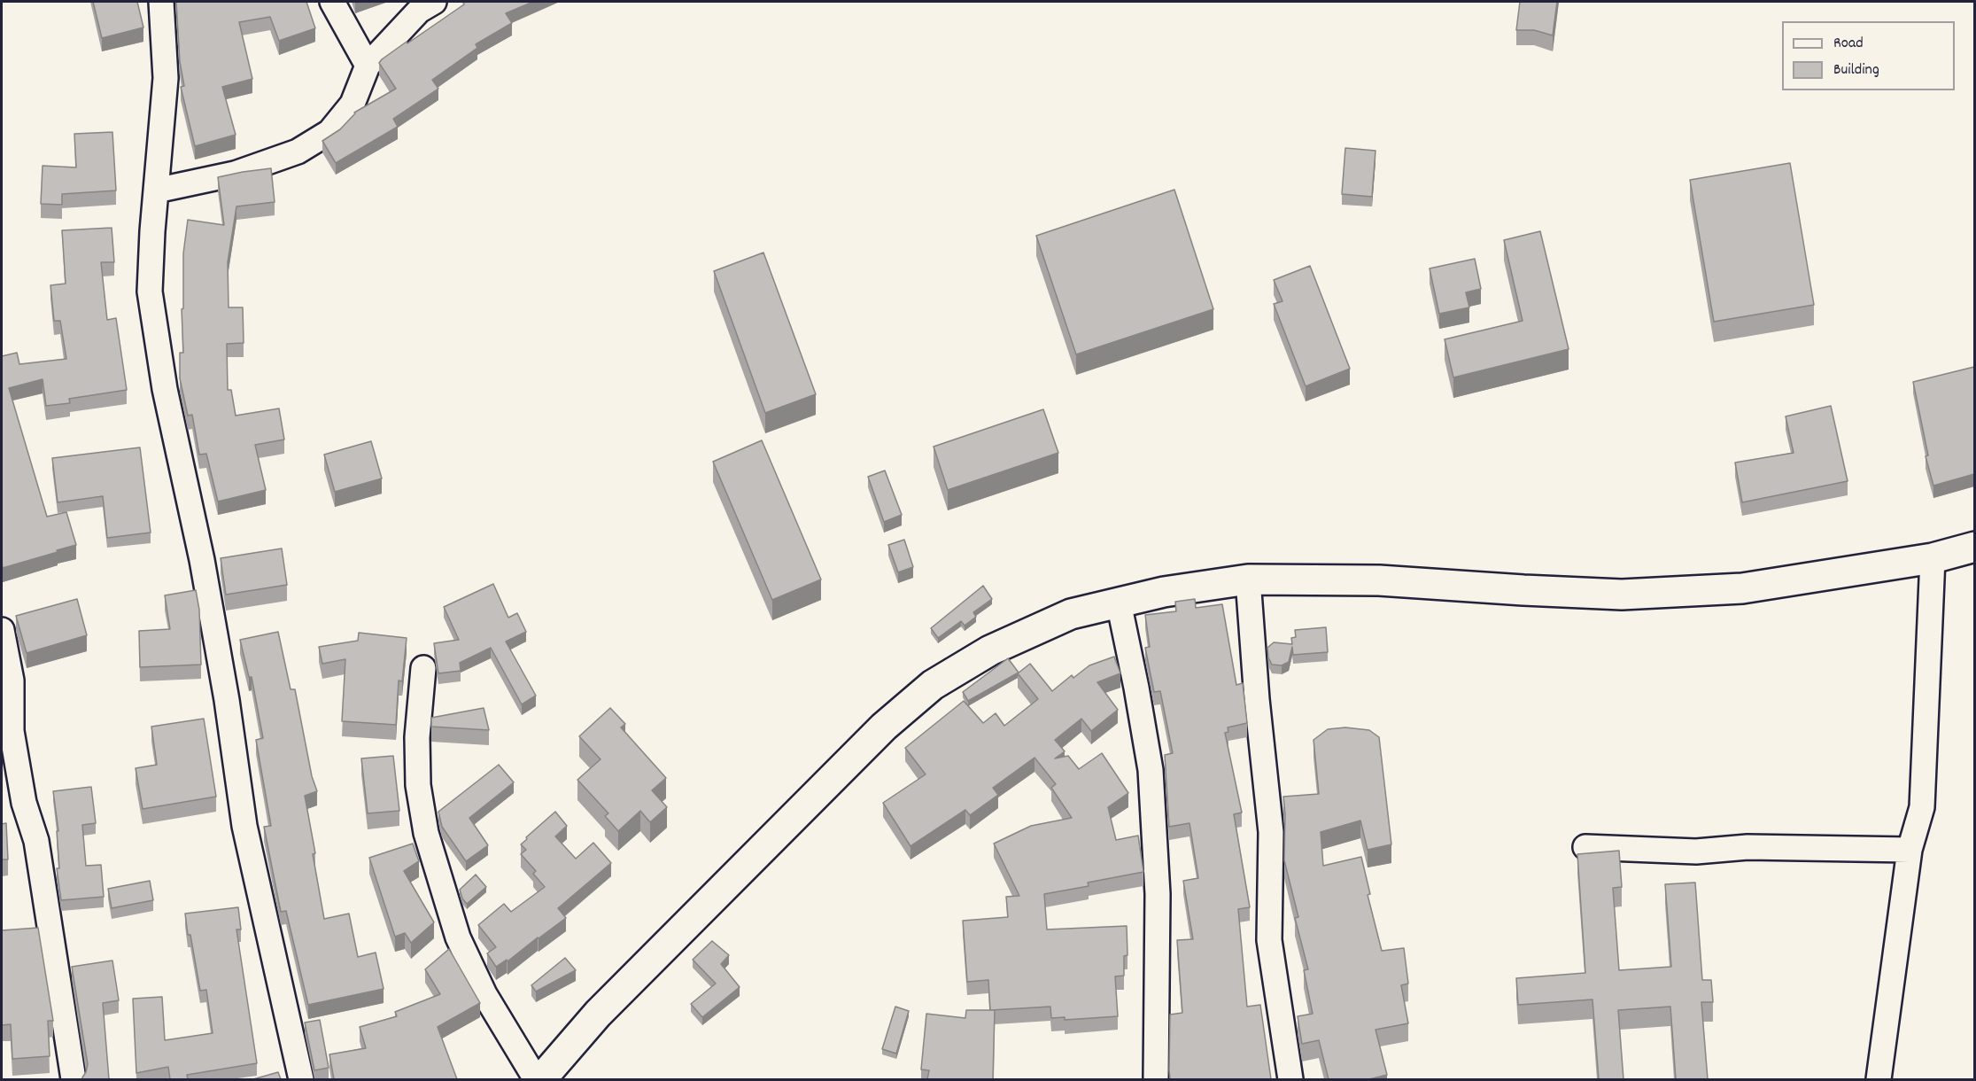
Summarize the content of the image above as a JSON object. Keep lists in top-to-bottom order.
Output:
{
  "legend": ["Road", "Building"]
}
